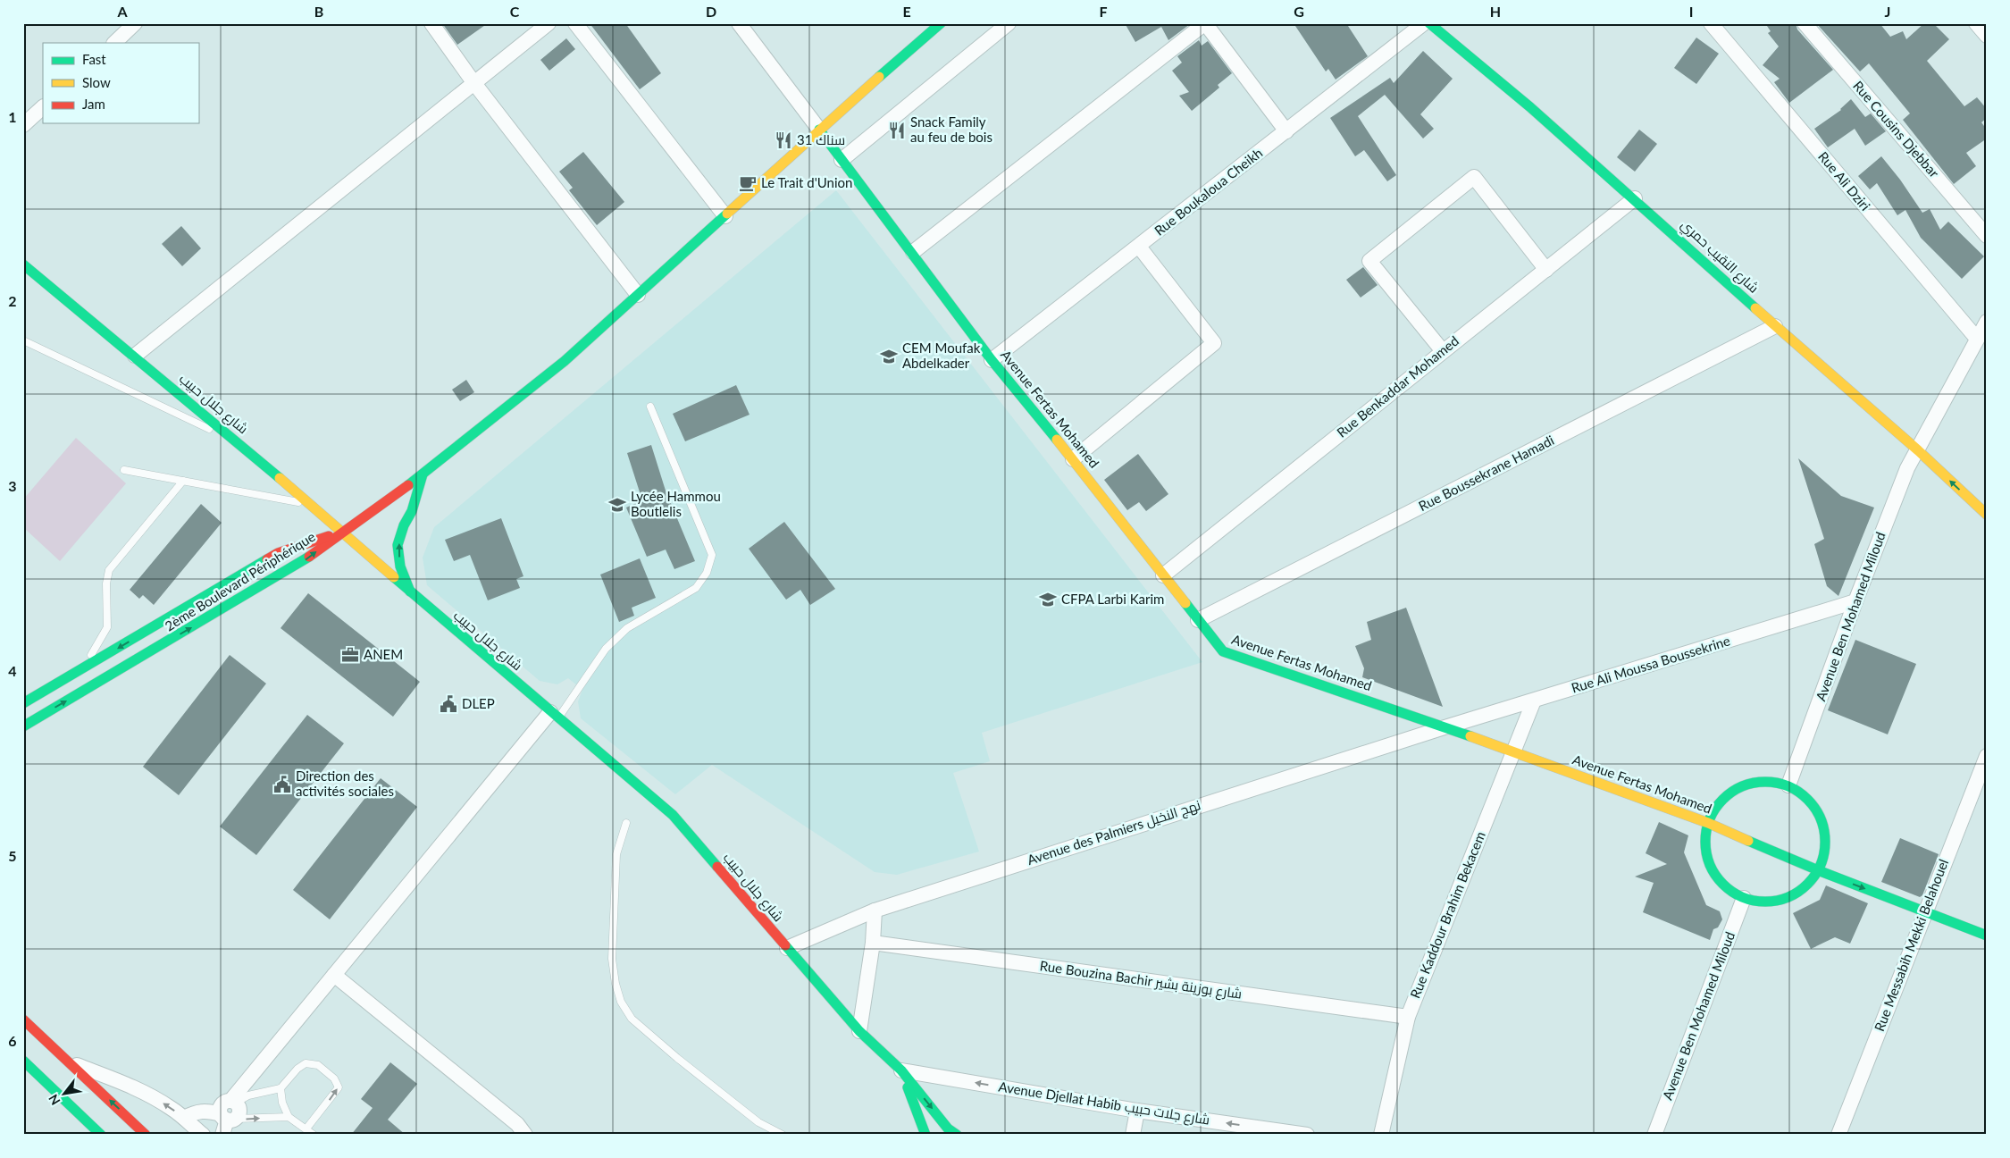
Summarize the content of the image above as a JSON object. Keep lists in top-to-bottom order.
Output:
{
  "streets": {
    "street": [
      "Rue Cousins Djebbar",
      "Rue Ali Dziri",
      "Rue Boukaloua Cheikh",
      "شارع النقيب حمري",
      "Rue Benkaddar Mohamed",
      "شارع جلال حبيب",
      "Avenue Fertas Mohamed",
      "Rue Boussekrane Hamadi",
      "2ème Boulevard Périphérique",
      "Avenue Ben Mohamed Miloud",
      "Rue Ali Moussa Boussekrine",
      "Avenue des Palmiers نهج النخيل",
      "Rue Kaddour Brahim Bekacem",
      "Rue Messabih Mekki Belahouel",
      "Rue Bouzina Bachir شارع بوزينة بشير",
      "Avenue Djellat Habib شارع جلات حبيب"
    ]
  },
  "crossings": [
    ["Rue Ali Dziri", "Avenue Ben Mohamed Miloud"],
    ["Rue Boukaloua Cheikh", "Avenue Fertas Mohamed"],
    ["شارع النقيب حمري", "Rue Benkaddar Mohamed"],
    ["شارع النقيب حمري", "Rue Boussekrane Hamadi"],
    ["شارع النقيب حمري", "Avenue Ben Mohamed Miloud"],
    ["Rue Benkaddar Mohamed", "Avenue Fertas Mohamed"],
    ["شارع جلال حبيب", "2ème Boulevard Périphérique"],
    ["شارع جلال حبيب", "Avenue des Palmiers نهج النخيل"],
    ["شارع جلال حبيب", "Avenue Djellat Habib شارع جلات حبيب"],
    ["Avenue Fertas Mohamed", "Rue Boussekrane Hamadi"],
    ["Avenue Fertas Mohamed", "Rue Ali Moussa Boussekrine"],
    ["Avenue Fertas Mohamed", "Avenue des Palmiers نهج النخيل"],
    ["Avenue Fertas Mohamed", "Rue Kaddour Brahim Bekacem"],
    ["Avenue Fertas Mohamed", "Rue Messabih Mekki Belahouel"],
    ["Avenue Ben Mohamed Miloud", "Rue Ali Moussa Boussekrine"],
    ["Rue Ali Moussa Boussekrine", "Avenue des Palmiers نهج النخيل"],
    ["Rue Ali Moussa Boussekrine", "Rue Kaddour Brahim Bekacem"],
    ["Rue Kaddour Brahim Bekacem", "Rue Bouzina Bachir شارع بوزينة بشير"]
  ],
  "one_way": ["Avenue Djellat Habib شارع جلات حبيب"],
  "places": {
    "restaurant": ["Snack Family au feu de bois", "سناك 31"],
    "cafe": ["Le Trait d'Union"],
    "school or university": ["CEM Moufak Abdelkader", "Lycée Hammou Boutlelis", "CFPA Larbi Karim"],
    "office": ["ANEM"],
    "public building": ["DLEP", "Direction des activités sociales"]
  },
  "legend": ["Fast", "Slow", "Jam"],
  "north": "bottom left",
  "grid": {
    "columns": [
      "A",
      "B",
      "C",
      "D",
      "E",
      "F",
      "G",
      "H",
      "I",
      "J"
    ],
    "rows": [
      "1",
      "2",
      "3",
      "4",
      "5",
      "6"
    ]
  }
}
